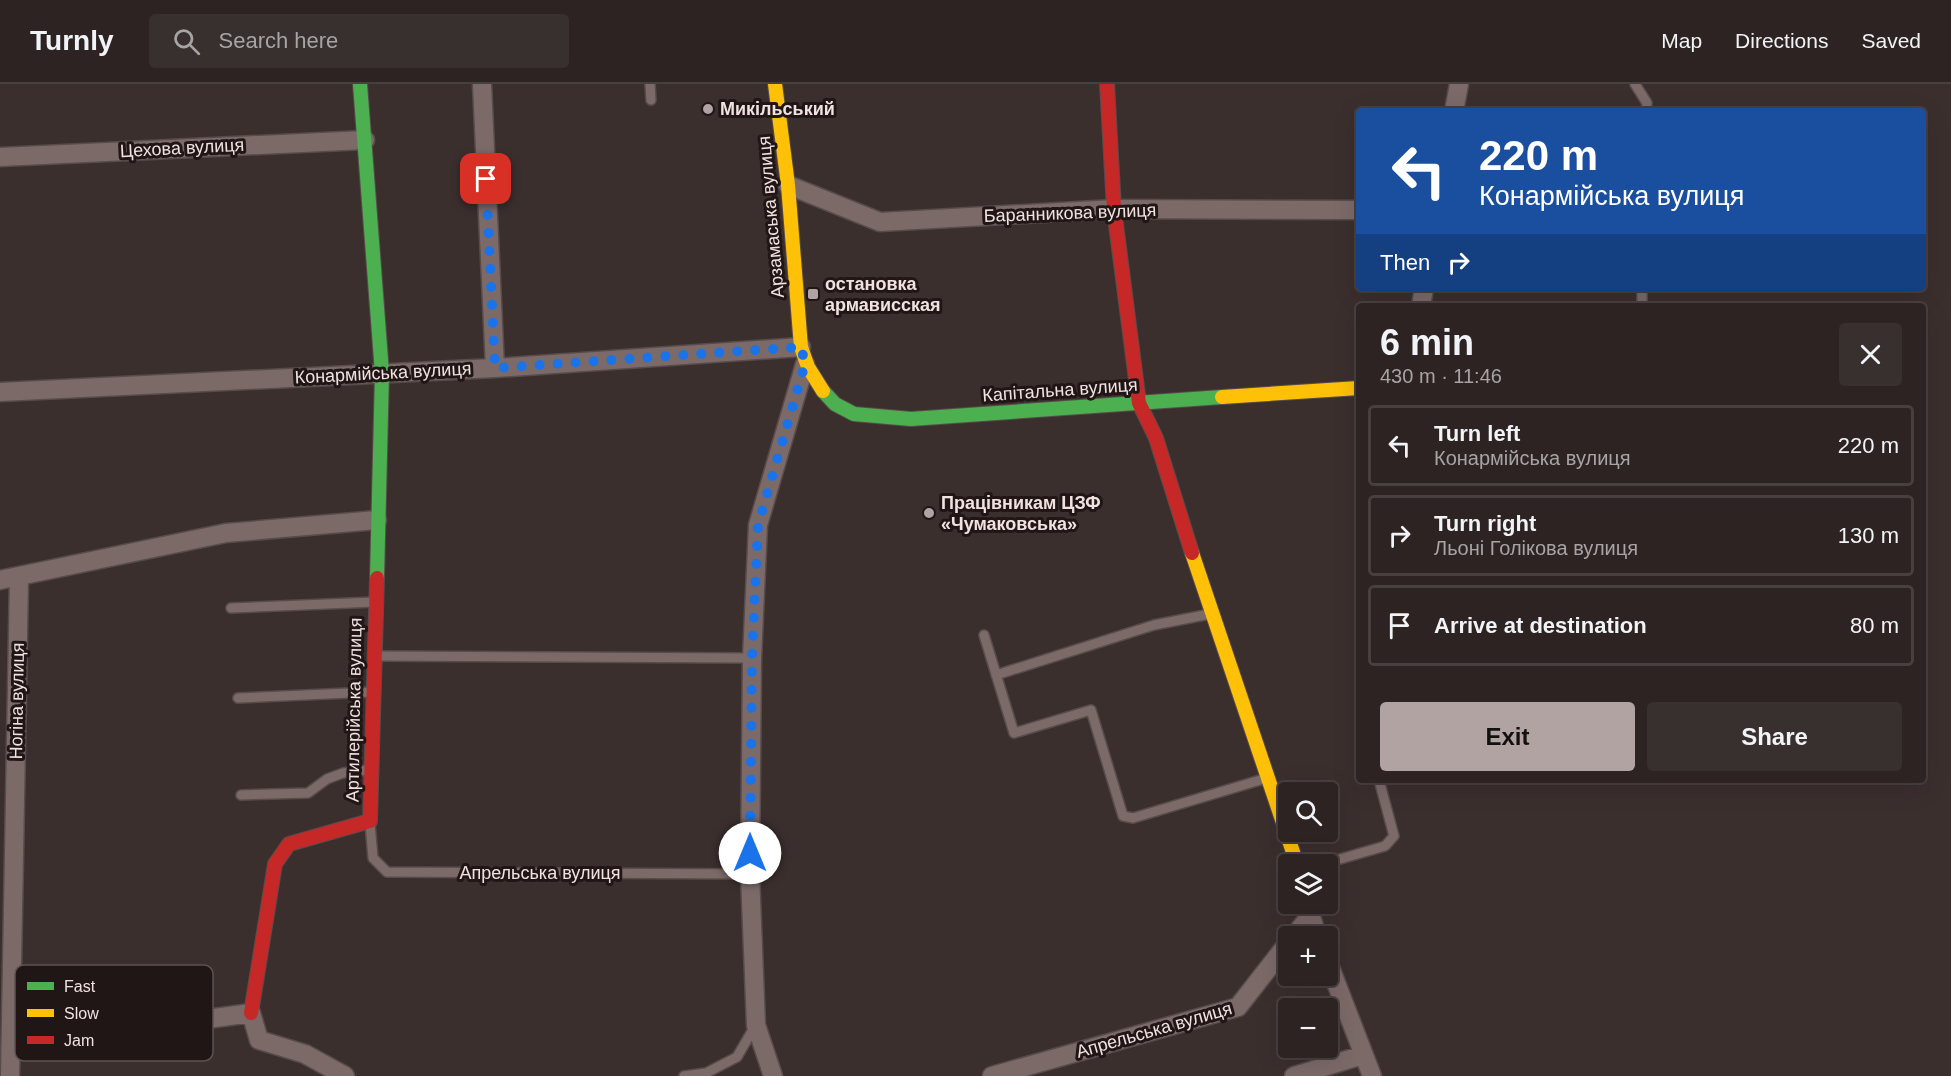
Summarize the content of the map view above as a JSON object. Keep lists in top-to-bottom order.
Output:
{
  "streets": {
    "street": [
      "Цехова вулиця",
      "Баранникова вулиця",
      "Арзамаська вулиця",
      "Конармійська вулиця",
      "Капітальна вулиця",
      "Ногіна вулиця",
      "Артилерійська вулиця",
      "Апрельська вулиця"
    ]
  },
  "crossings": [
    ["Цехова вулиця", "Артилерійська вулиця"],
    ["Баранникова вулиця", "Арзамаська вулиця"],
    ["Арзамаська вулиця", "Конармійська вулиця"],
    ["Арзамаська вулиця", "Капітальна вулиця"],
    ["Конармійська вулиця", "Капітальна вулиця"],
    ["Конармійська вулиця", "Артилерійська вулиця"],
    ["Артилерійська вулиця", "Апрельська вулиця"]
  ],
  "places": {
    "other": ["Микільський", "Працівникам ЦЗФ «Чумаковська»"],
    "transit": ["остановка армависская"]
  },
  "legend": ["Fast", "Slow", "Jam"],
  "page": {
    "header": "Turnly",
    "search": "Search here",
    "nav": ["Map", "Directions", "Saved"],
    "turn": ["220 m", "Конармійська вулиця"],
    "then": "Then",
    "heading": ["6 min", "430 m · 11:46"],
    "list": [
      {
        "name": "Turn left",
        "note": "Конармійська вулиця",
        "value": "220 m"
      },
      {
        "name": "Turn right",
        "note": "Льоні Голікова вулиця",
        "value": "130 m"
      },
      {
        "name": "Arrive at destination",
        "value": "80 m"
      }
    ],
    "buttons": ["Exit", "Share"],
    "map_buttons": ["+", "−"]
  }
}
